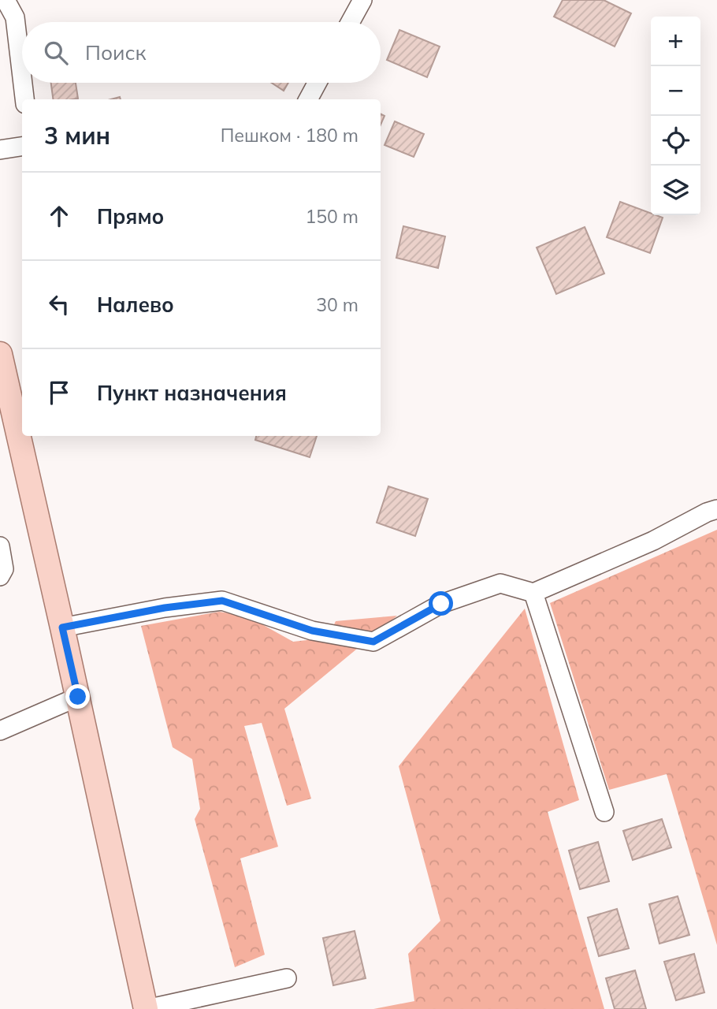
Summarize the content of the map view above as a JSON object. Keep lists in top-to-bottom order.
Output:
{
  "page": {
    "map_buttons": ["+", "−"],
    "search": "Поиск",
    "heading": ["3 мин", "Пешком · 180 m"],
    "list": [
      ["Прямо", "150 m"],
      ["Налево", "30 m"],
      "Пункт назначения"
    ]
  }
}
